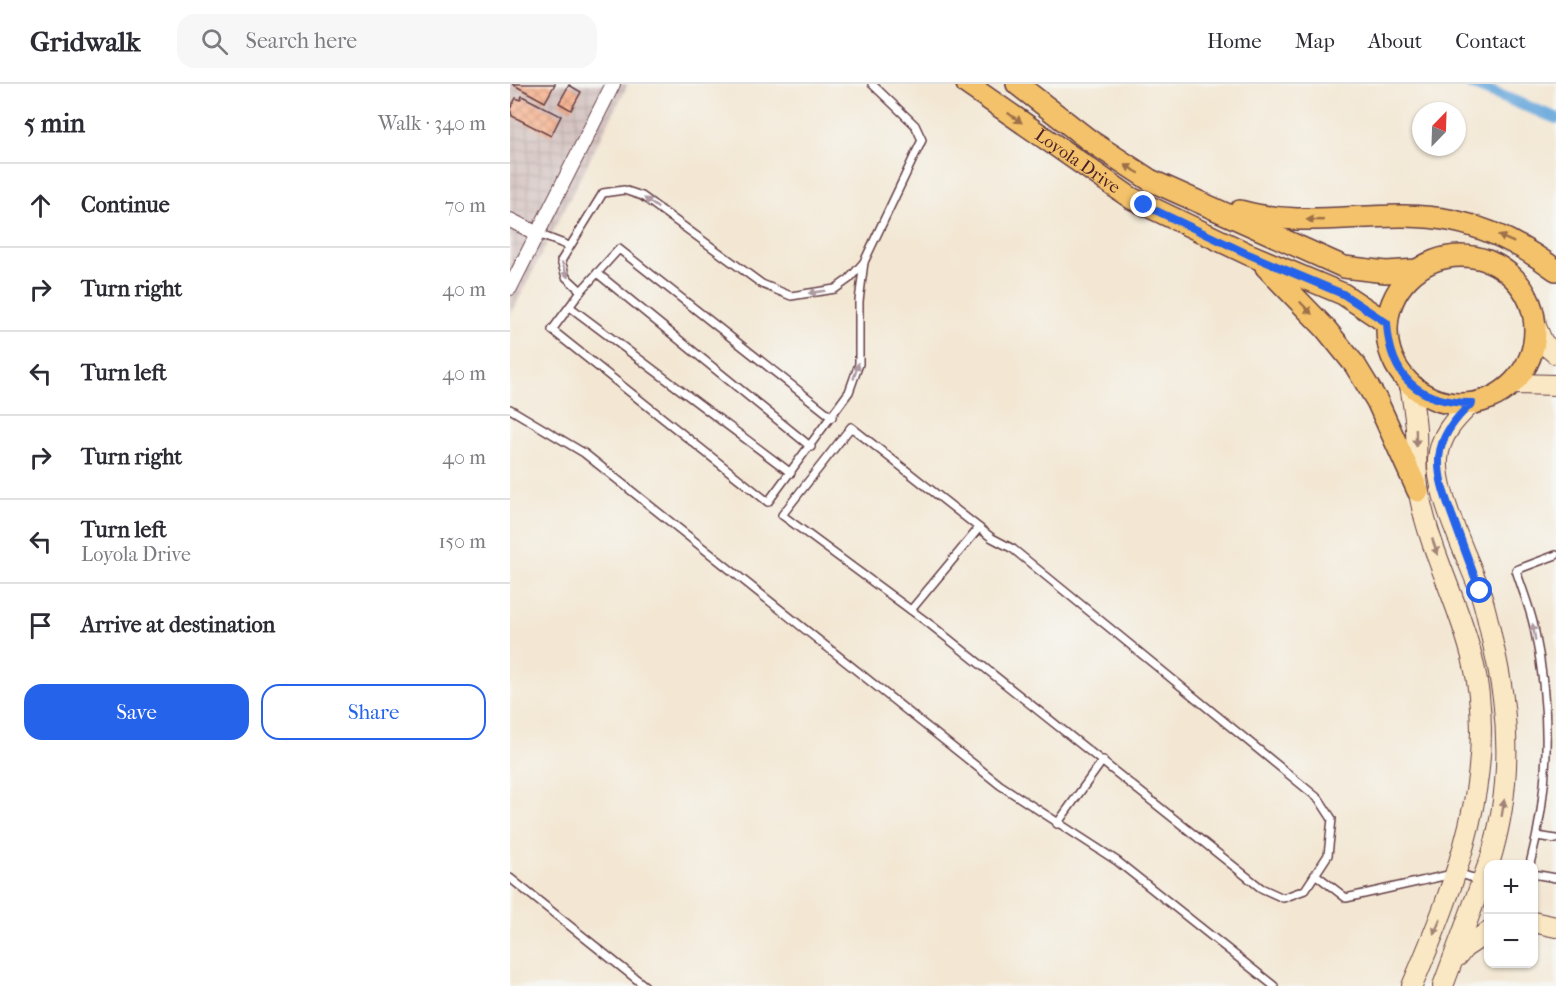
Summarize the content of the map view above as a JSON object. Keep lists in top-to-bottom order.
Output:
{
  "streets": {
    "main road": ["Loyola Drive"]
  },
  "north": "top right",
  "page": {
    "header": "Gridwalk",
    "search": "Search here",
    "nav": [
      "Home",
      "Map",
      "About",
      "Contact"
    ],
    "heading": ["5 min", "Walk · 340 m"],
    "list": [
      ["Continue", "70 m"],
      ["Turn right", "40 m"],
      ["Turn left", "40 m"],
      ["Turn right", "40 m"],
      ["Turn left", "Loyola Drive", "150 m"],
      "Arrive at destination"
    ],
    "buttons": ["Save", "Share"],
    "map_buttons": ["+", "−"]
  }
}
